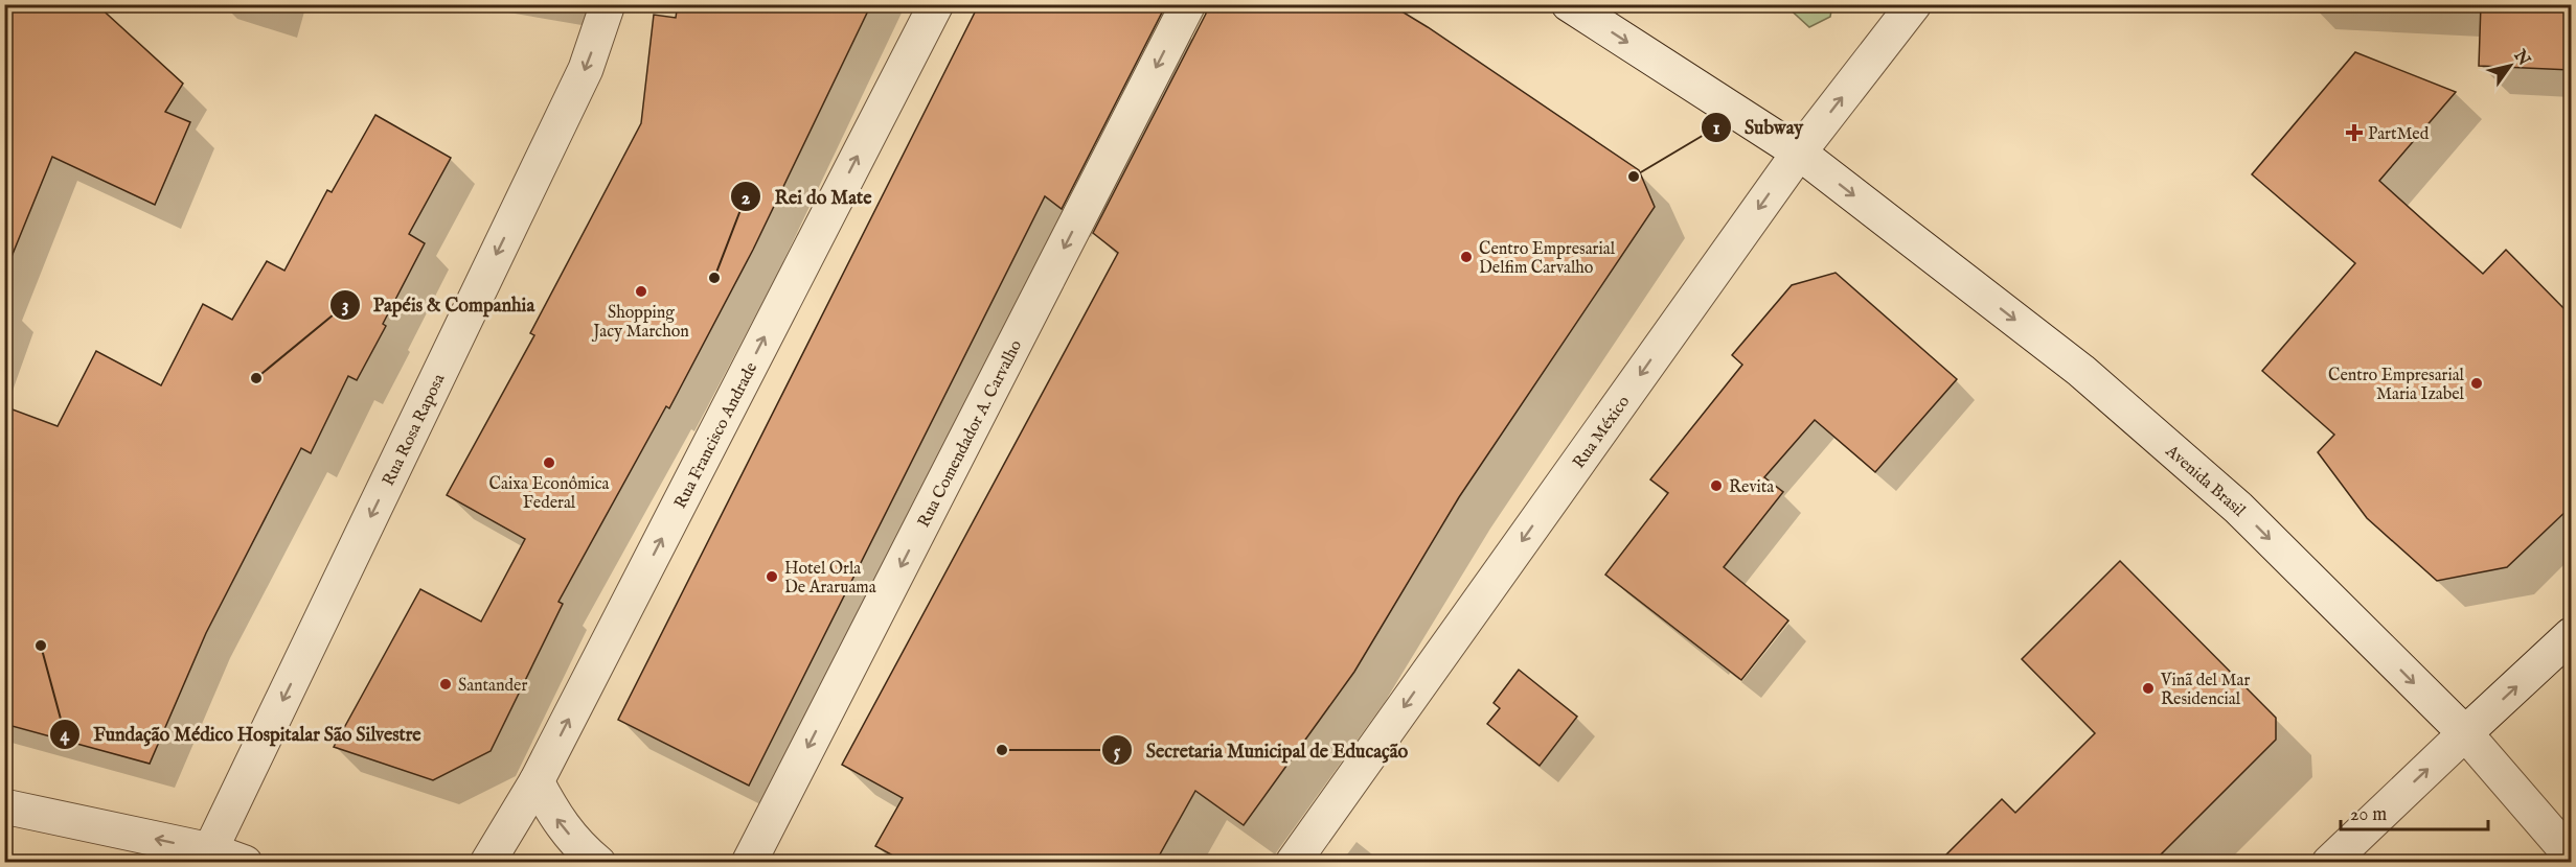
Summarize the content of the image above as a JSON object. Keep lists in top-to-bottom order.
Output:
{
  "streets": {
    "street": [
      "Rua Rosa Raposa",
      "Rua México",
      "Rua Comendador A. Carvalho",
      "Rua Francisco Andrade",
      "Avenida Brasil"
    ]
  },
  "crossings": [
    ["Rua México", "Avenida Brasil"]
  ],
  "one_way": [
    "Rua Rosa Raposa",
    "Rua Comendador A. Carvalho",
    "Rua Francisco Andrade",
    "Avenida Brasil"
  ],
  "places": {
    "health": ["PartMed"],
    "other": [
      "Subway",
      "Centro Empresarial Delfim Carvalho",
      "Rei do Mate",
      "Shopping Jacy Marchon",
      "Papéis & Companhia",
      "Centro Empresarial Maria Izabel",
      "Caixa Econômica Federal",
      "Revita",
      "Hotel Orla De Araruama",
      "Fundação Médico Hospitalar São Silvestre",
      "Santander",
      "Vinã del Mar Residencial",
      "Secretaria Municipal de Educação"
    ]
  },
  "scale_bar": "20 m",
  "north": "top right"
}
